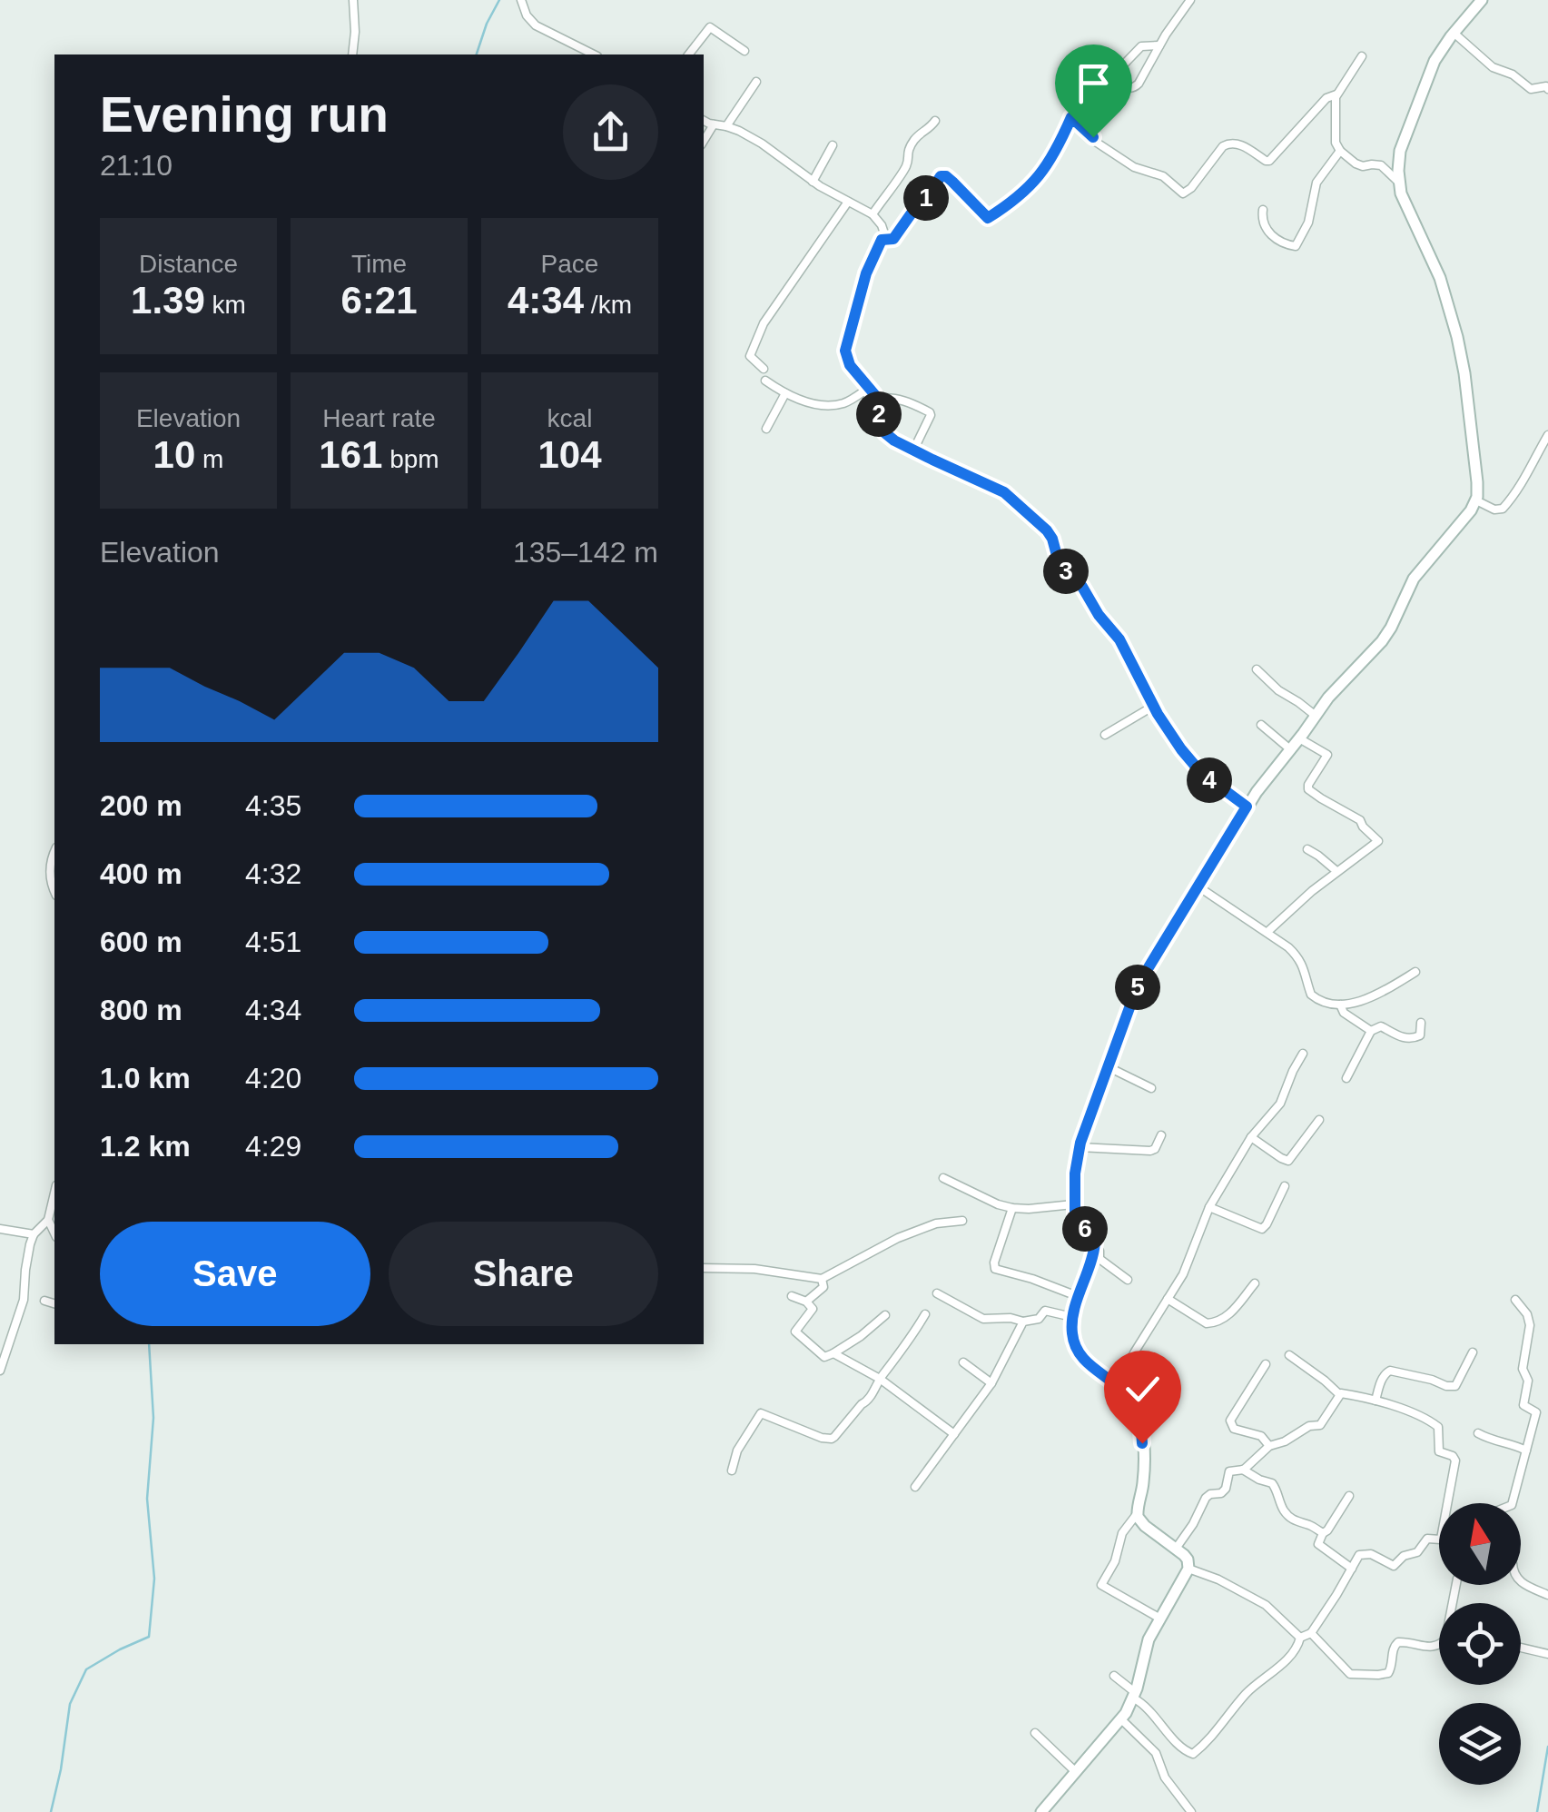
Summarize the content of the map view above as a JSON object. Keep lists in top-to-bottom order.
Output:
{
  "north": "top",
  "page": {
    "heading": ["Evening run", "21:10"],
    "pins": [
      "1",
      "2",
      "3",
      "4",
      "5",
      "6"
    ],
    "stats": [
      ["Distance", "1.39 km"],
      ["Time", "6:21"],
      ["Pace", "4:34 /km"],
      ["Elevation", "10 m"],
      ["Heart rate", "161 bpm"],
      ["kcal", "104"]
    ],
    "chart": ["Elevation", "135–142 m"],
    "list": [
      {
        "name": "200 m",
        "note": "4:35"
      },
      {
        "name": "400 m",
        "note": "4:32"
      },
      {
        "name": "600 m",
        "note": "4:51"
      },
      {
        "name": "800 m",
        "note": "4:34"
      },
      {
        "name": "1.0 km",
        "note": "4:20"
      },
      {
        "name": "1.2 km",
        "note": "4:29"
      }
    ],
    "buttons": ["Save", "Share"]
  }
}
